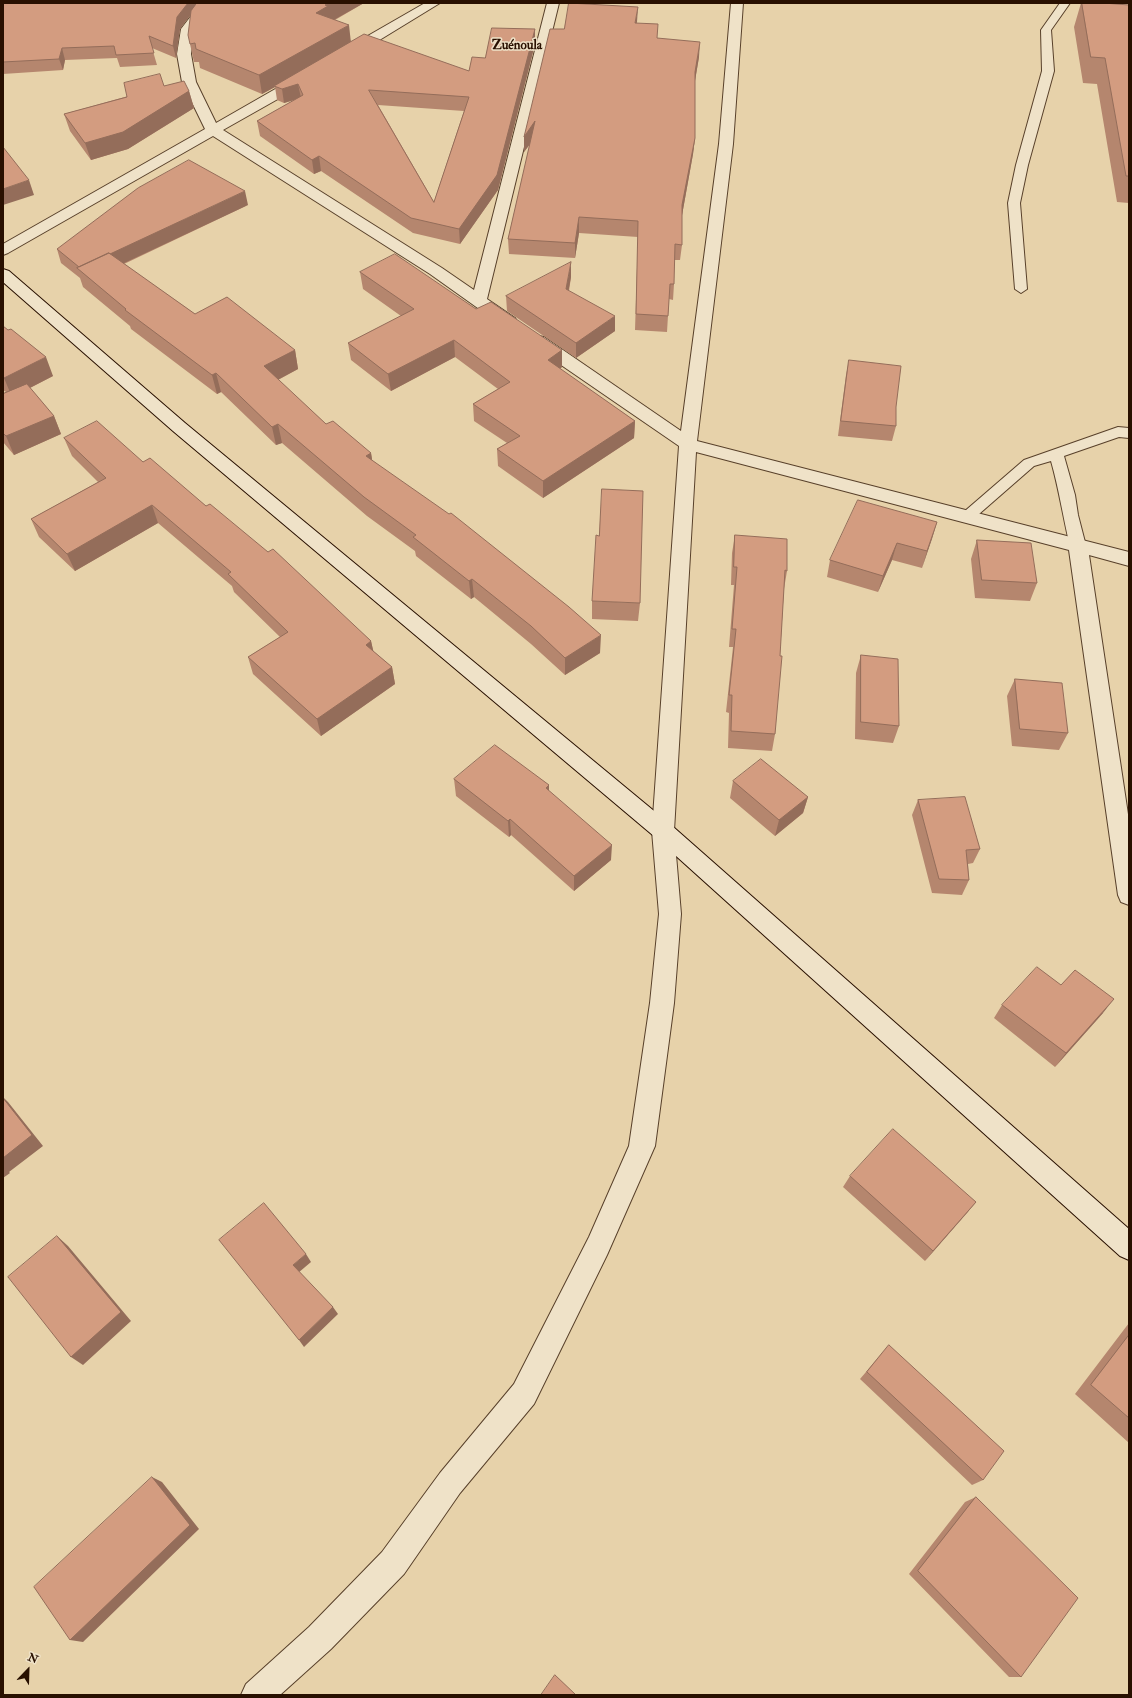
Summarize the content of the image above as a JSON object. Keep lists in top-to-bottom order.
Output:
{
  "districts": ["Zuénoula"],
  "north": "top right"
}
